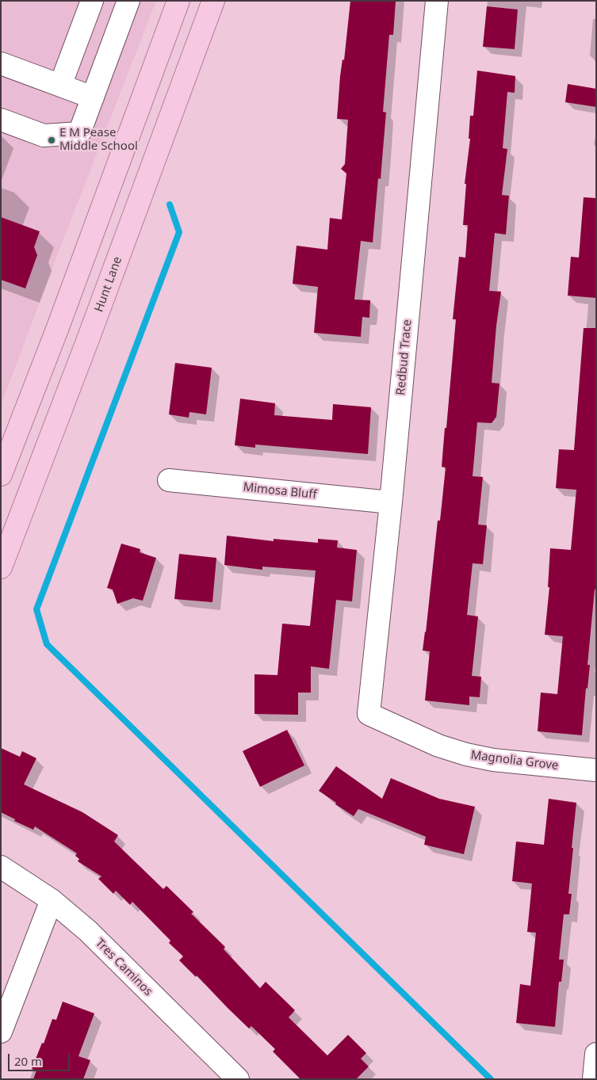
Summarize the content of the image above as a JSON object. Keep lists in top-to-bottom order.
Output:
{
  "streets": {
    "main road": ["Hunt Lane"],
    "street": [
      "Redbud Trace",
      "Mimosa Bluff",
      "Magnolia Grove",
      "Tres Caminos"
    ]
  },
  "crossings": [
    ["Redbud Trace", "Mimosa Bluff"],
    ["Redbud Trace", "Magnolia Grove"]
  ],
  "places": ["E M Pease Middle School"],
  "scale_bar": "20 m"
}
